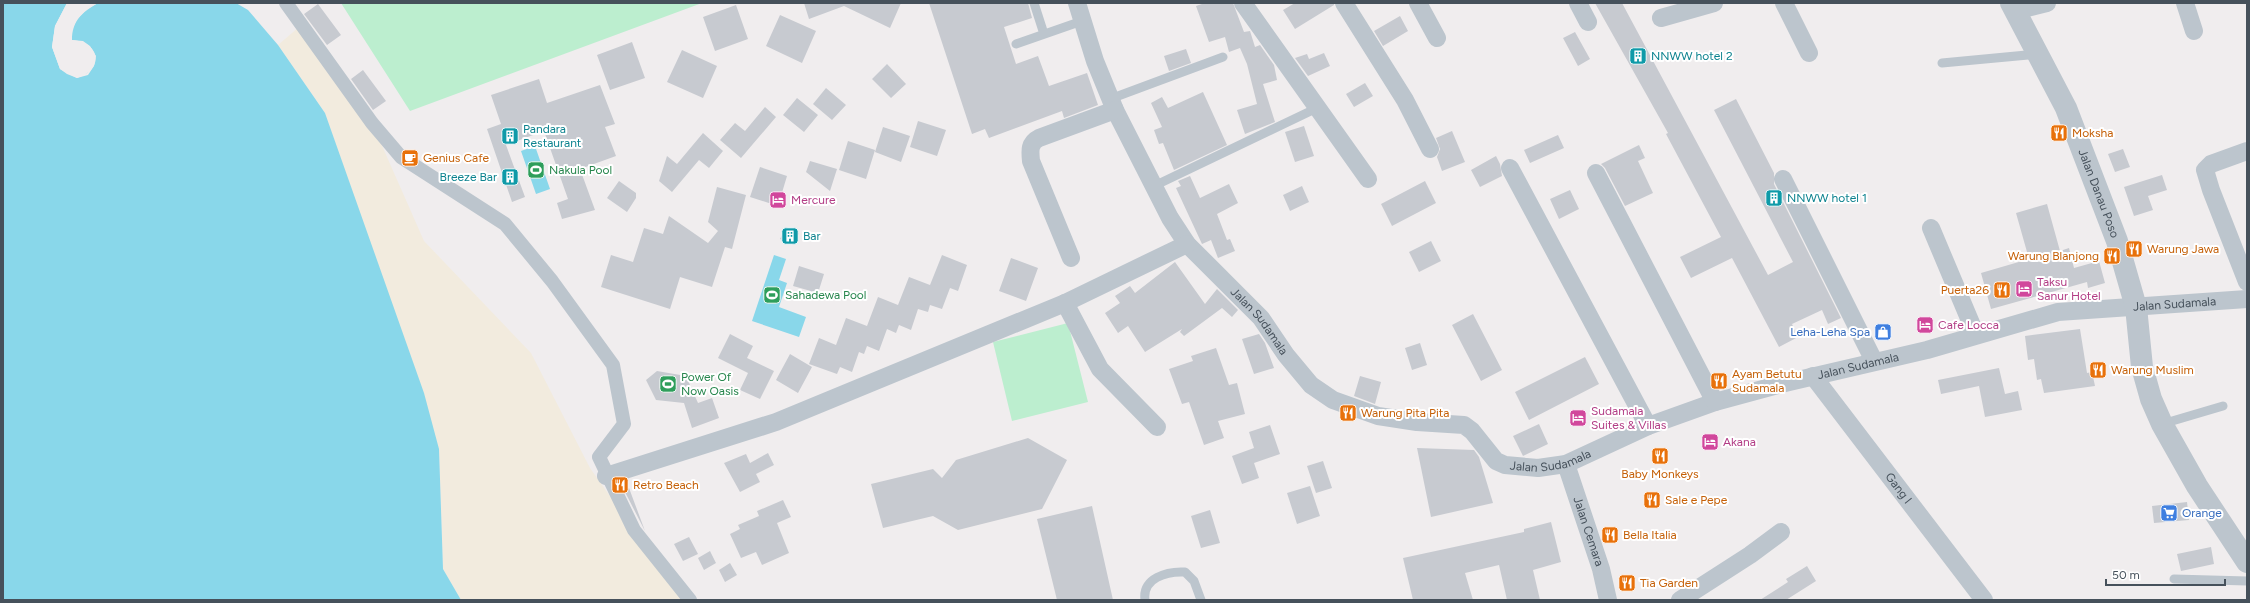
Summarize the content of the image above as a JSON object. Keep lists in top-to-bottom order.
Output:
{
  "streets": {
    "street": [
      "Jalan Danau Poso",
      "Jalan Sudamala",
      "Gang I",
      "Jalan Cemara"
    ]
  },
  "crossings": [
    ["Jalan Danau Poso", "Jalan Sudamala"],
    ["Jalan Sudamala", "Gang I"],
    ["Jalan Sudamala", "Jalan Cemara"]
  ],
  "places": {
    "building": [
      "NNWW hotel 2",
      "Pandara Restaurant",
      "Breeze Bar",
      "NNWW hotel 1",
      "Bar"
    ],
    "restaurant": [
      "Moksha",
      "Warung Jawa",
      "Warung Blanjong",
      "Puerta26",
      "Warung Muslim",
      "Ayam Betutu Sudamala",
      "Warung Pita Pita",
      "Baby Monkeys",
      "Retro Beach",
      "Sale e Pepe",
      "Bella Italia",
      "Tia Garden"
    ],
    "cafe": ["Genius Cafe"],
    "sports": ["Nakula Pool", "Sahadewa Pool", "Power Of Now Oasis"],
    "hotel": [
      "Mercure",
      "Taksu Sanur Hotel",
      "Cafe Locca",
      "Sudamala Suites & Villas",
      "Akana"
    ],
    "shop": ["Leha-Leha Spa"],
    "supermarket": ["Orange"]
  },
  "scale_bar": "50 m"
}
